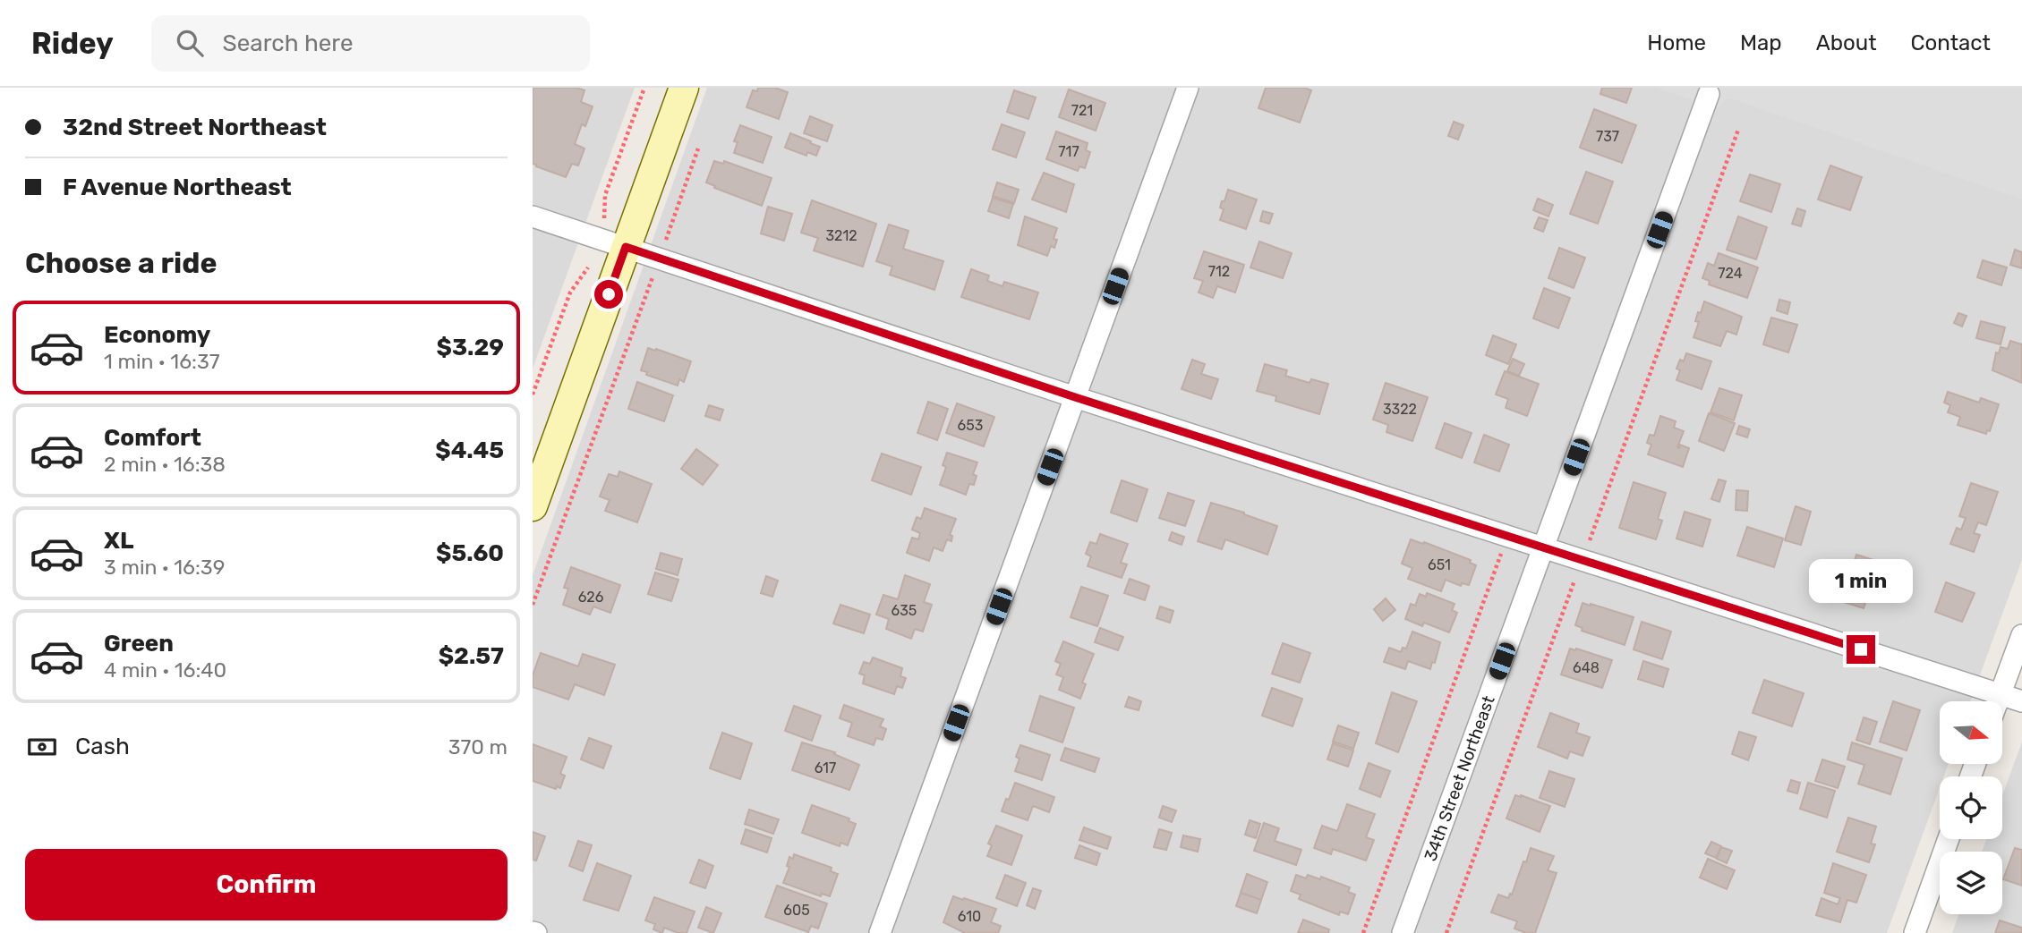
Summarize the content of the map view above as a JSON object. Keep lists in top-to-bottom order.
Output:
{
  "streets": {
    "street": ["34th Street Northeast"]
  },
  "house_numbers": [
    "721",
    "737",
    "717",
    "3212",
    "712",
    "724",
    "3322",
    "653",
    "651",
    "626",
    "635",
    "648",
    "617",
    "605",
    "610"
  ],
  "north": "right",
  "page": {
    "header": "Ridey",
    "search": "Search here",
    "nav": [
      "Home",
      "Map",
      "About",
      "Contact"
    ],
    "banner": ["32nd Street Northeast", "F Avenue Northeast"],
    "heading": "Choose a ride",
    "list": [
      {
        "name": "Economy",
        "note": "1 min · 16:37",
        "value": "$3.29"
      },
      {
        "name": "Comfort",
        "note": "2 min · 16:38",
        "value": "$4.45"
      },
      {
        "name": "XL",
        "note": "3 min · 16:39",
        "value": "$5.60"
      },
      {
        "name": "Green",
        "note": "4 min · 16:40",
        "value": "$2.57"
      }
    ],
    "bubble": "1 min",
    "pay": ["Cash", "370 m"],
    "buttons": "Confirm"
  }
}
